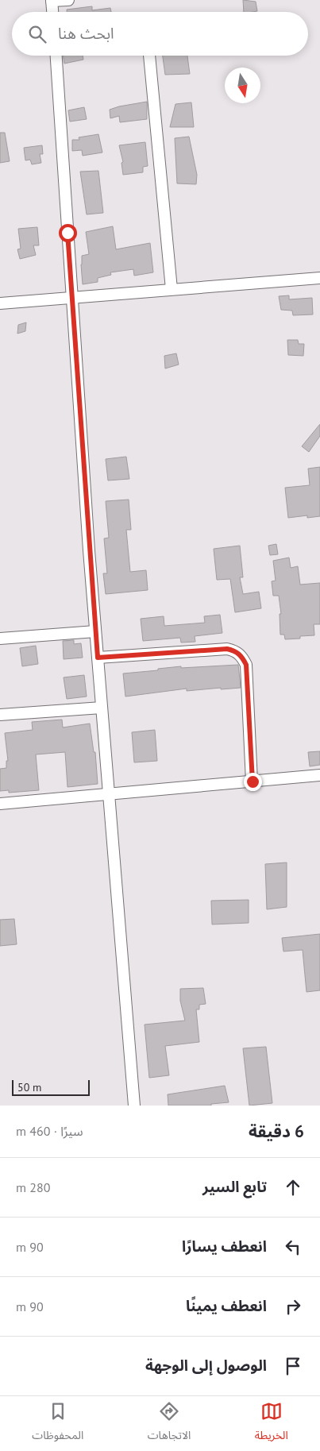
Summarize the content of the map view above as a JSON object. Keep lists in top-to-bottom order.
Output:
{
  "scale_bar": "50 m",
  "north": "bottom",
  "page": {
    "search": "ابحث هنا",
    "scale": "50 m",
    "heading": ["6 دقيقة", "سيرًا · 460 m"],
    "list": [
      ["تابع السير", "280 m"],
      ["انعطف يسارًا", "90 m"],
      ["انعطف يمينًا", "90 m"],
      "الوصول إلى الوجهة"
    ],
    "nav": ["الخريطة", "الاتجاهات", "المحفوظات"]
  }
}
